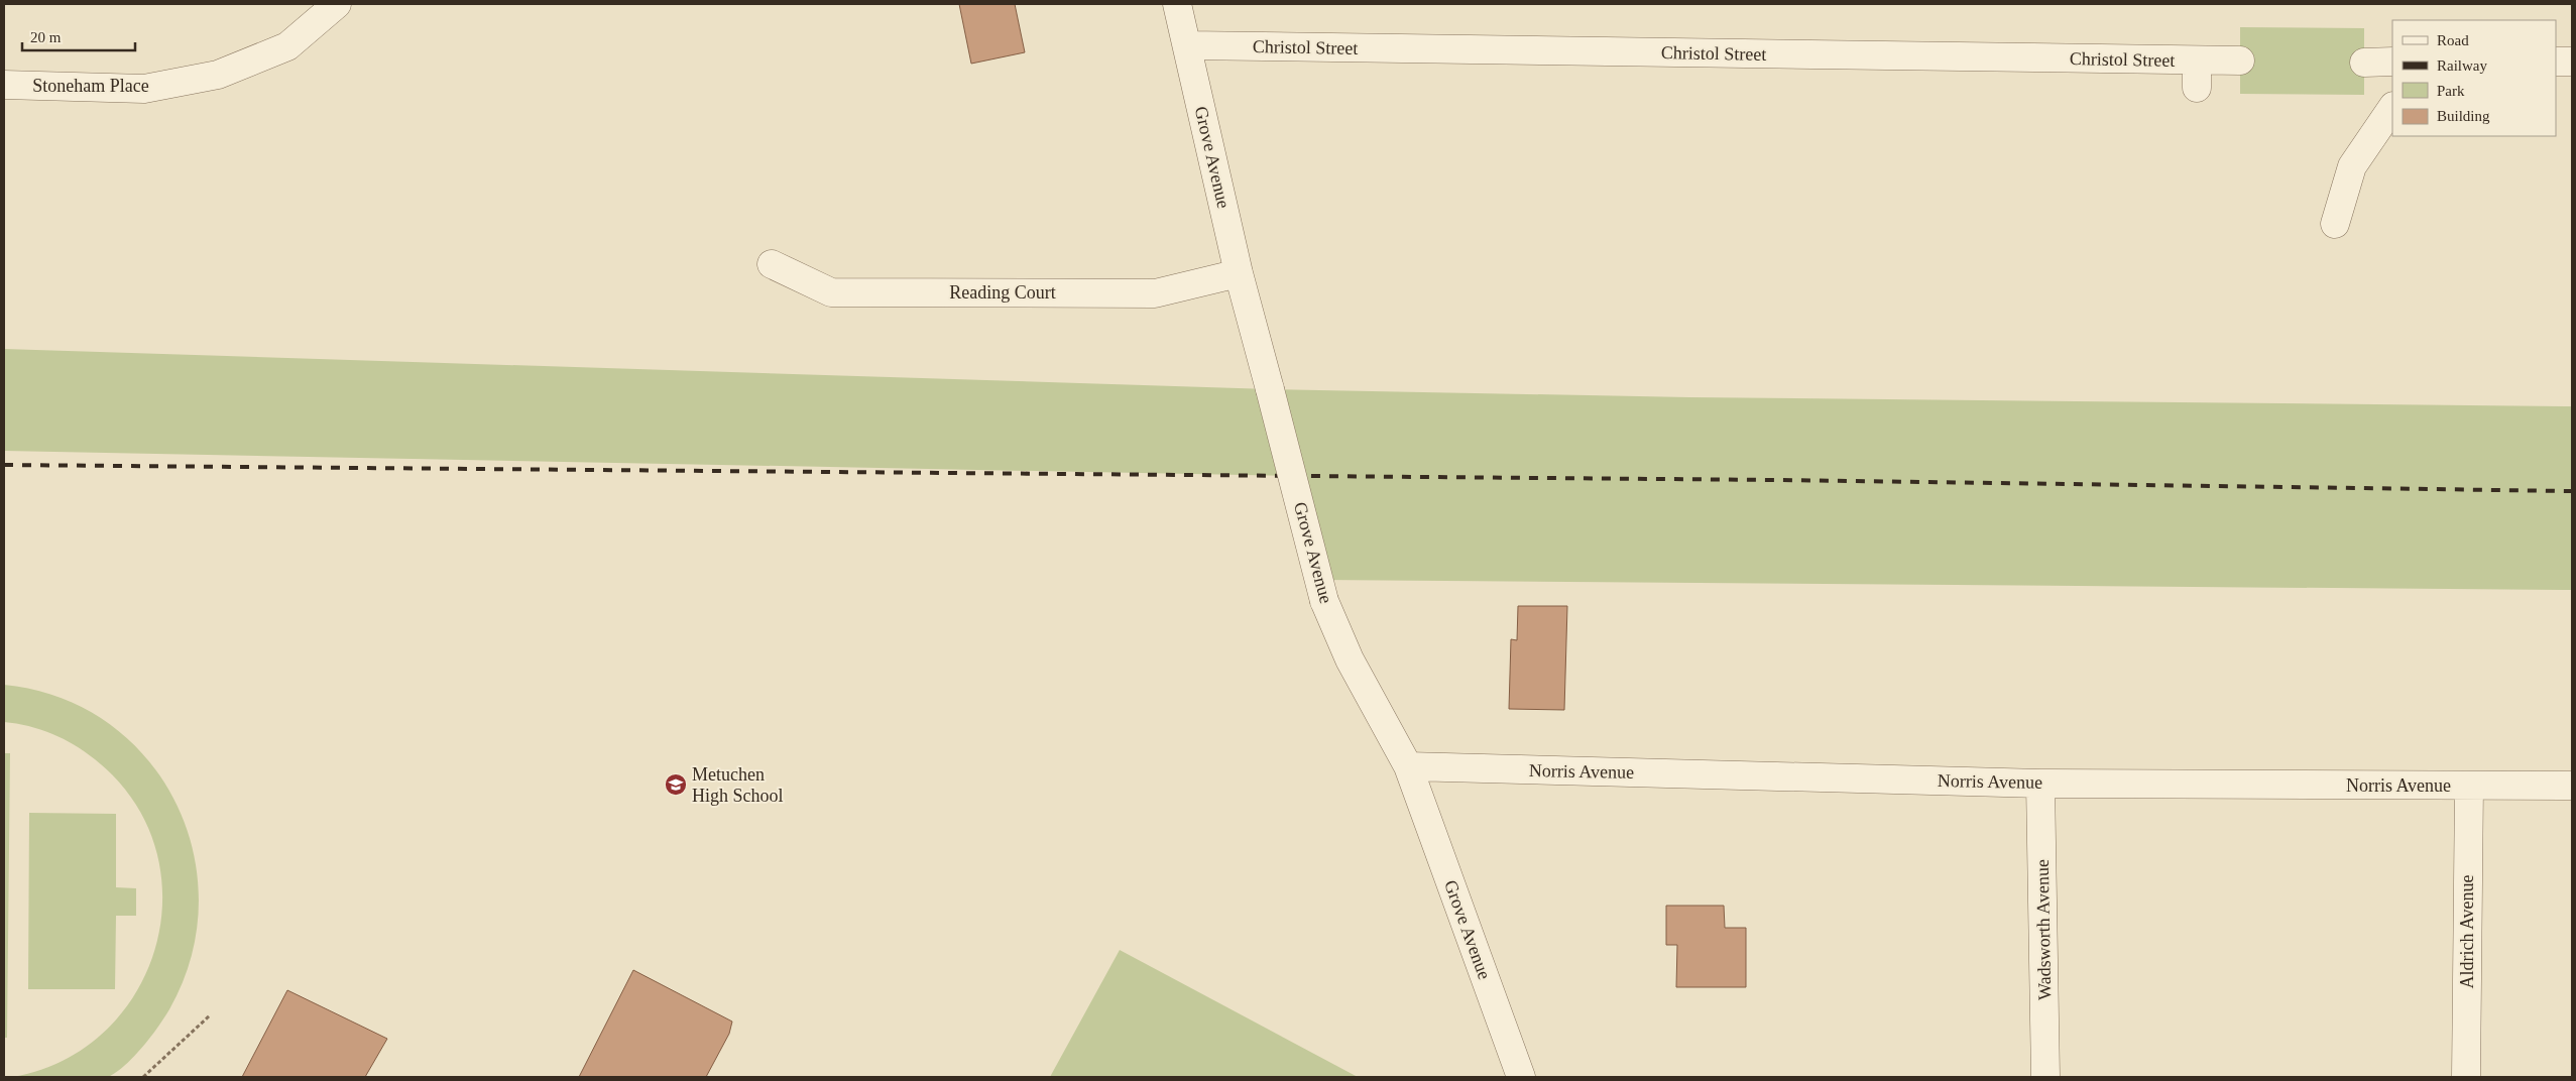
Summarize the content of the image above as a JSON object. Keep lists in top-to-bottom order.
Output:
{
  "streets": {
    "street": [
      "Christol Street",
      "Stoneham Place",
      "Grove Avenue",
      "Reading Court",
      "Norris Avenue",
      "Wadsworth Avenue",
      "Aldrich Avenue"
    ]
  },
  "crossings": [
    ["Christol Street", "Grove Avenue"],
    ["Grove Avenue", "Reading Court"],
    ["Grove Avenue", "Norris Avenue"],
    ["Norris Avenue", "Wadsworth Avenue"],
    ["Norris Avenue", "Aldrich Avenue"]
  ],
  "places": {
    "school or university": ["Metuchen High School"]
  },
  "legend": [
    "Road",
    "Railway",
    "Park",
    "Building"
  ],
  "scale_bar": "20 m"
}
